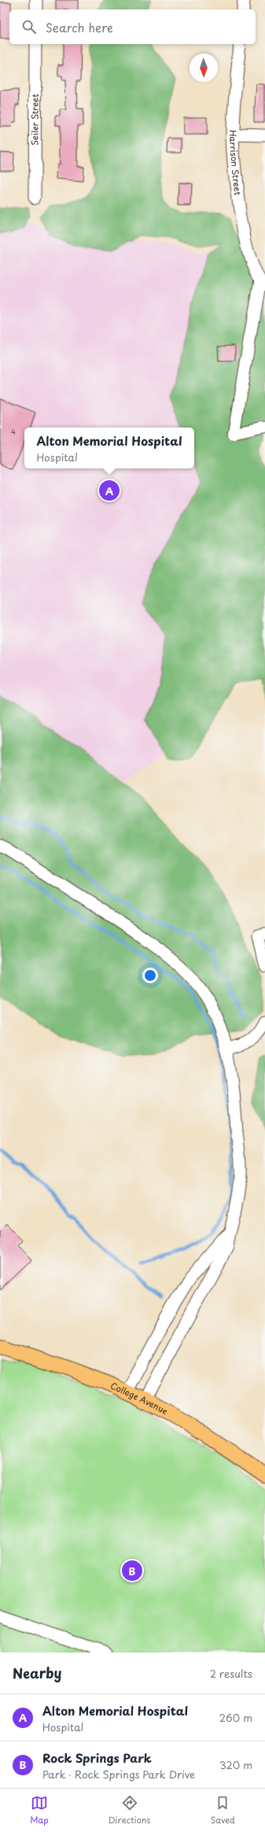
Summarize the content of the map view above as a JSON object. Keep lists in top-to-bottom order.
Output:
{
  "streets": {
    "main road": ["College Avenue"],
    "street": ["Seiler Street", "Harrison Street"]
  },
  "house_numbers": ["4"],
  "north": "bottom",
  "page": {
    "search": "Search here",
    "popup": ["Alton Memorial Hospital", "Hospital"],
    "pins": ["A", "B"],
    "heading": ["Nearby", "2 results"],
    "list": [
      {
        "mark": "A",
        "name": "Alton Memorial Hospital",
        "note": "Hospital",
        "value": "260 m"
      },
      {
        "mark": "B",
        "name": "Rock Springs Park",
        "note": "Park · Rock Springs Park Drive",
        "value": "320 m"
      }
    ],
    "nav": ["Map", "Directions", "Saved"]
  }
}
